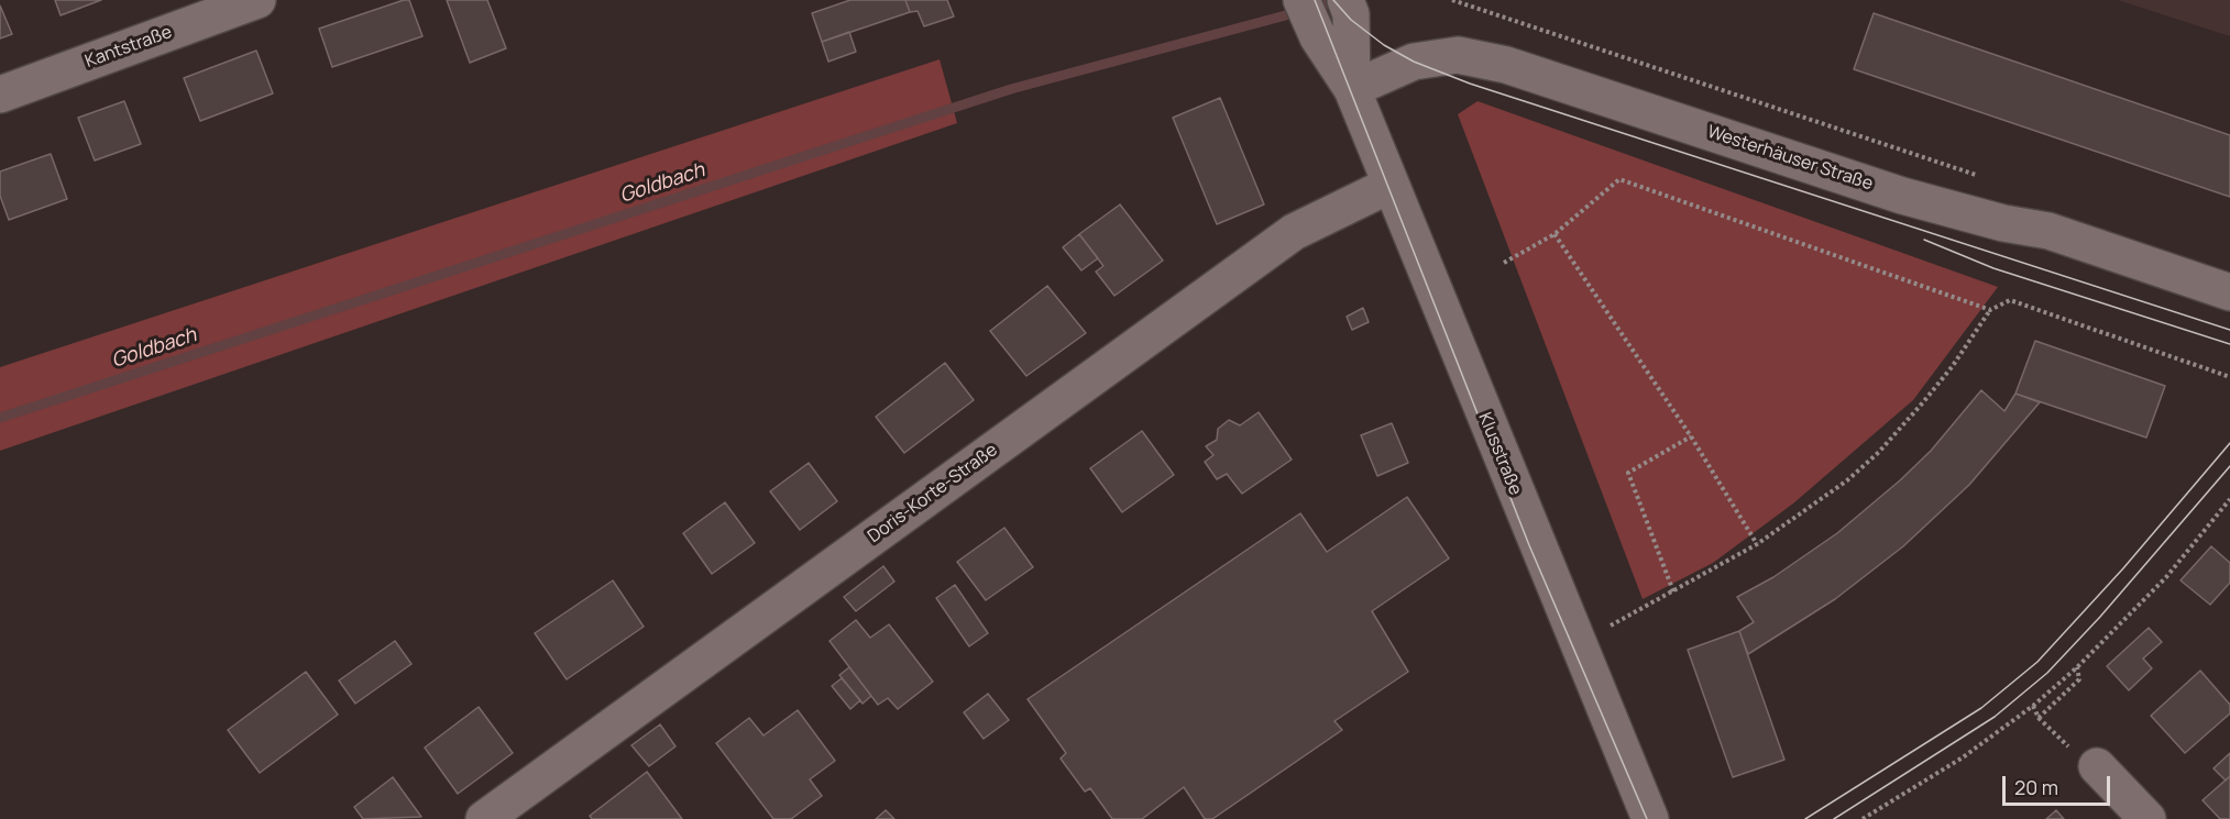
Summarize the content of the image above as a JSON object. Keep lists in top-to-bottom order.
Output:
{
  "streets": {
    "street": [
      "Kantstraße",
      "Westerhäuser Straße",
      "Klusstraße",
      "Doris-Korte-Straße"
    ]
  },
  "crossings": [
    ["Westerhäuser Straße", "Klusstraße"],
    ["Klusstraße", "Doris-Korte-Straße"]
  ],
  "water": ["Goldbach"],
  "scale_bar": "20 m"
}
